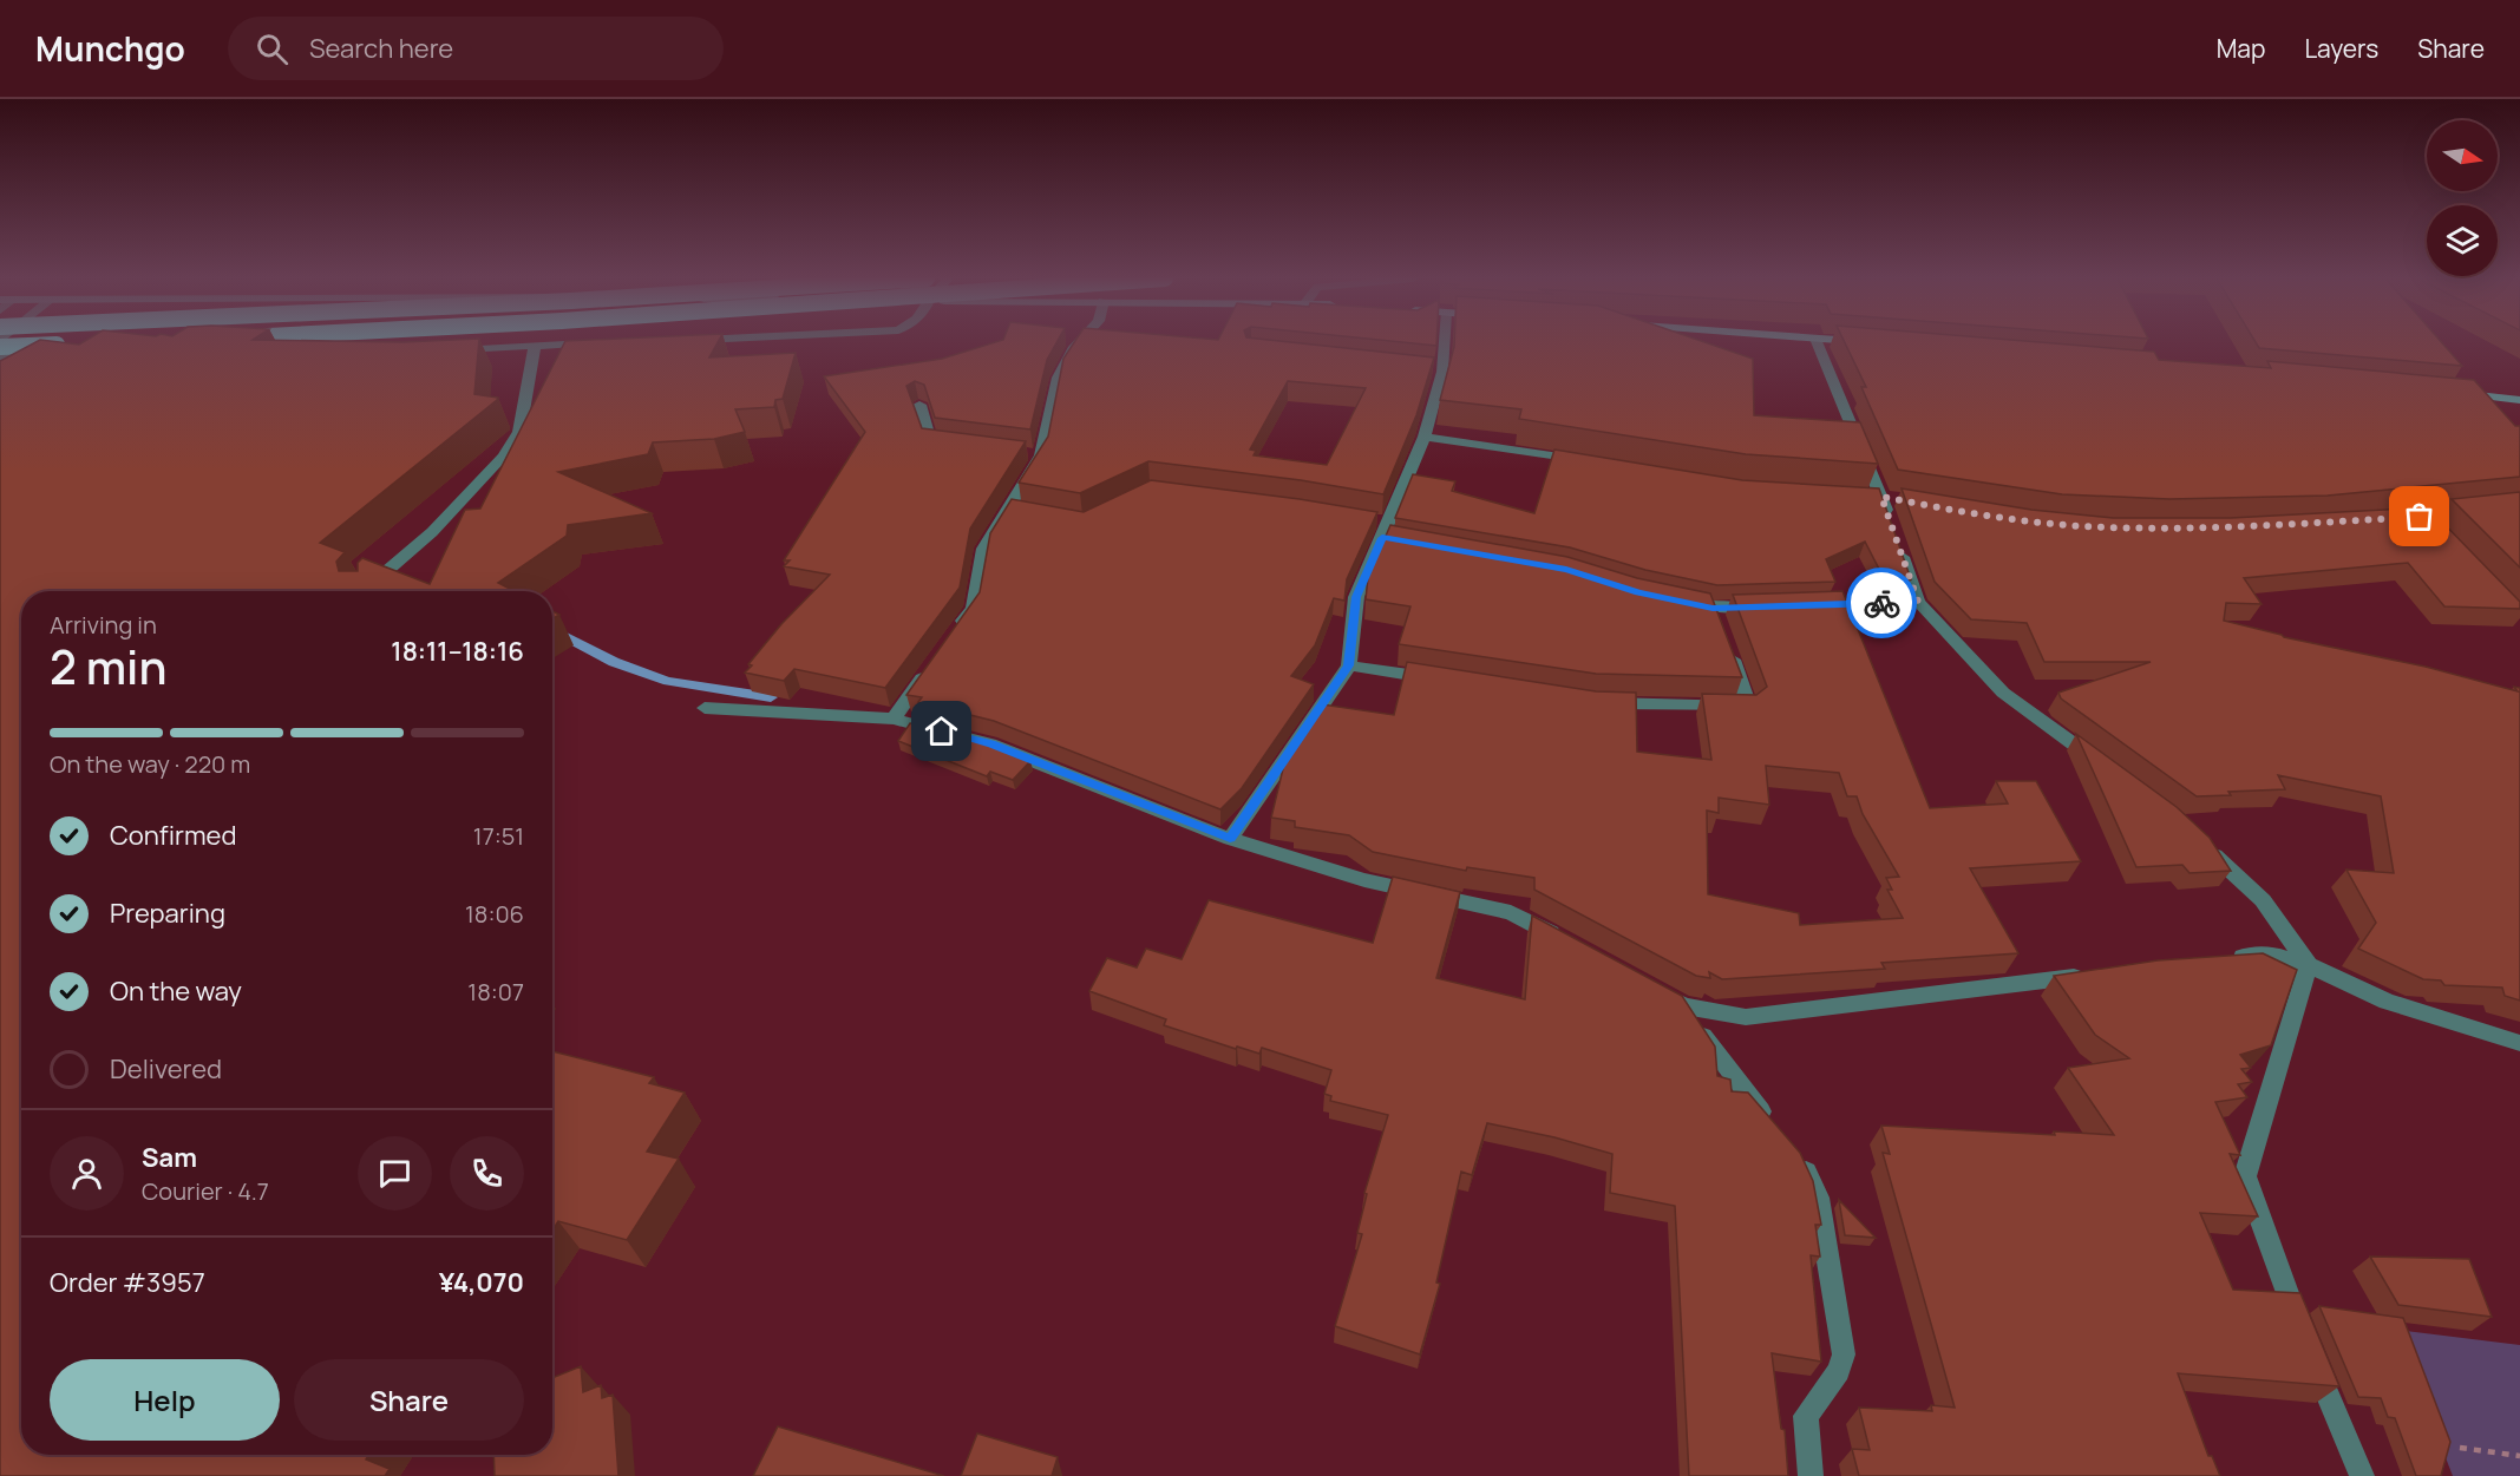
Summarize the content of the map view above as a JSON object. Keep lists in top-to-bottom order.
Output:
{
  "north": "right",
  "page": {
    "header": "Munchgo",
    "search": "Search here",
    "nav": ["Map", "Layers", "Share"],
    "heading": ["2 min", "Arriving in", "18:11–18:16"],
    "panel": [
      "Sam",
      "Courier · 4.7",
      "Order #3957",
      "¥4,070"
    ],
    "bar": "On the way · 220 m",
    "list": [
      ["Confirmed", "17:51"],
      ["Preparing", "18:06"],
      ["On the way", "18:07"],
      "Delivered"
    ],
    "buttons": ["Help", "Share"]
  }
}
